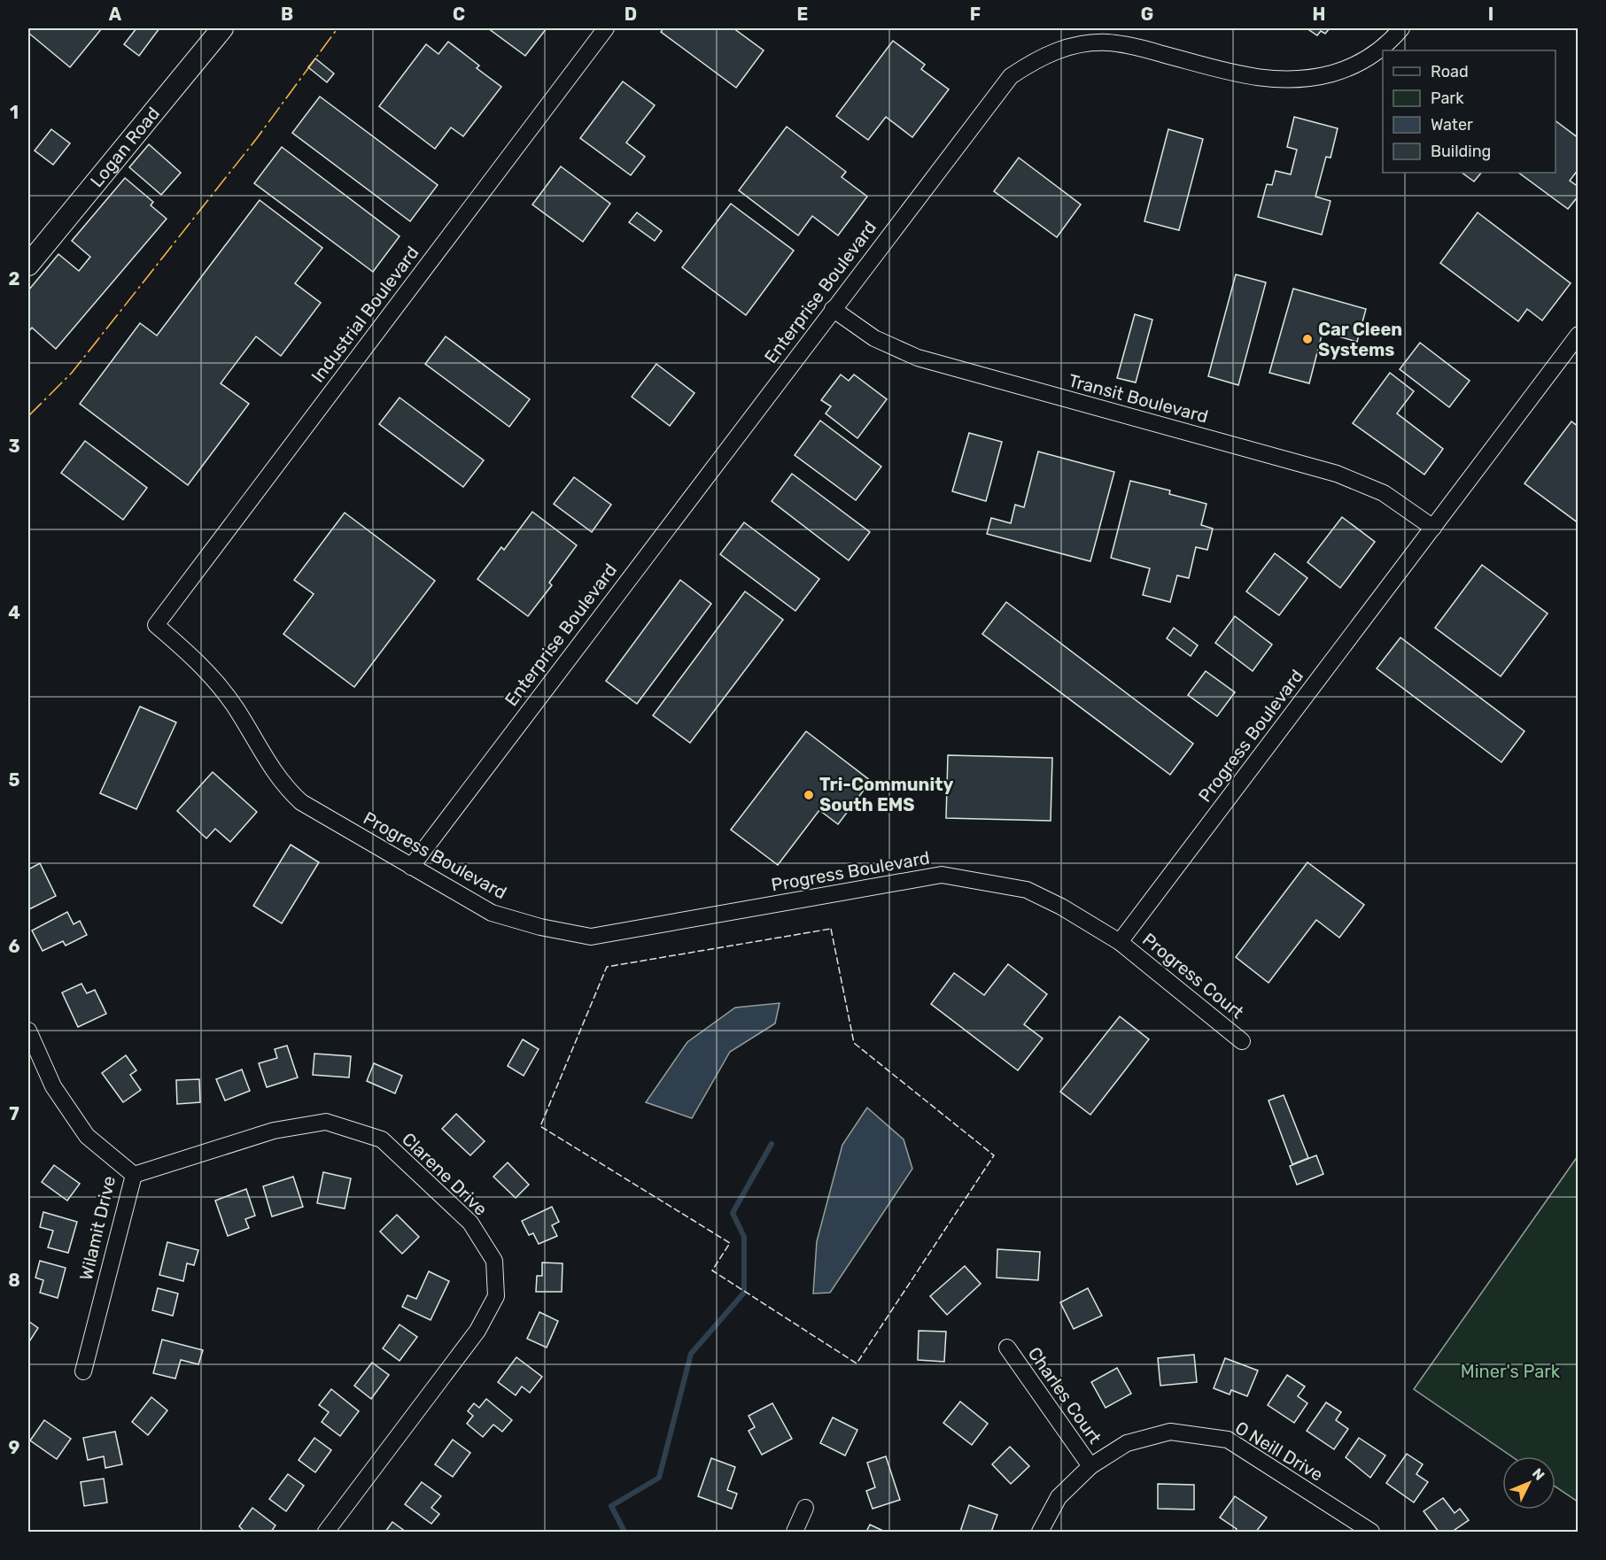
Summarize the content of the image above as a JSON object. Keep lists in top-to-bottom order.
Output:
{
  "streets": {
    "street": [
      "Logan Road",
      "Enterprise Boulevard",
      "Industrial Boulevard",
      "Transit Boulevard",
      "Progress Boulevard",
      "Progress Court",
      "Clarene Drive",
      "Wilamit Drive",
      "Charles Court",
      "O Neill Drive"
    ]
  },
  "crossings": [
    ["Enterprise Boulevard", "Transit Boulevard"],
    ["Enterprise Boulevard", "Progress Boulevard"],
    ["Industrial Boulevard", "Progress Boulevard"],
    ["Transit Boulevard", "Progress Boulevard"],
    ["Progress Boulevard", "Progress Court"],
    ["Clarene Drive", "Wilamit Drive"],
    ["Charles Court", "O Neill Drive"]
  ],
  "parks": ["Miner's Park"],
  "places": ["Car Cleen Systems", "Tri-Community South EMS"],
  "legend": [
    "Road",
    "Park",
    "Water",
    "Building"
  ],
  "north": "top right",
  "grid": {
    "columns": [
      "A",
      "B",
      "C",
      "D",
      "E",
      "F",
      "G",
      "H",
      "I"
    ],
    "rows": [
      "1",
      "2",
      "3",
      "4",
      "5",
      "6",
      "7",
      "8",
      "9"
    ]
  }
}
